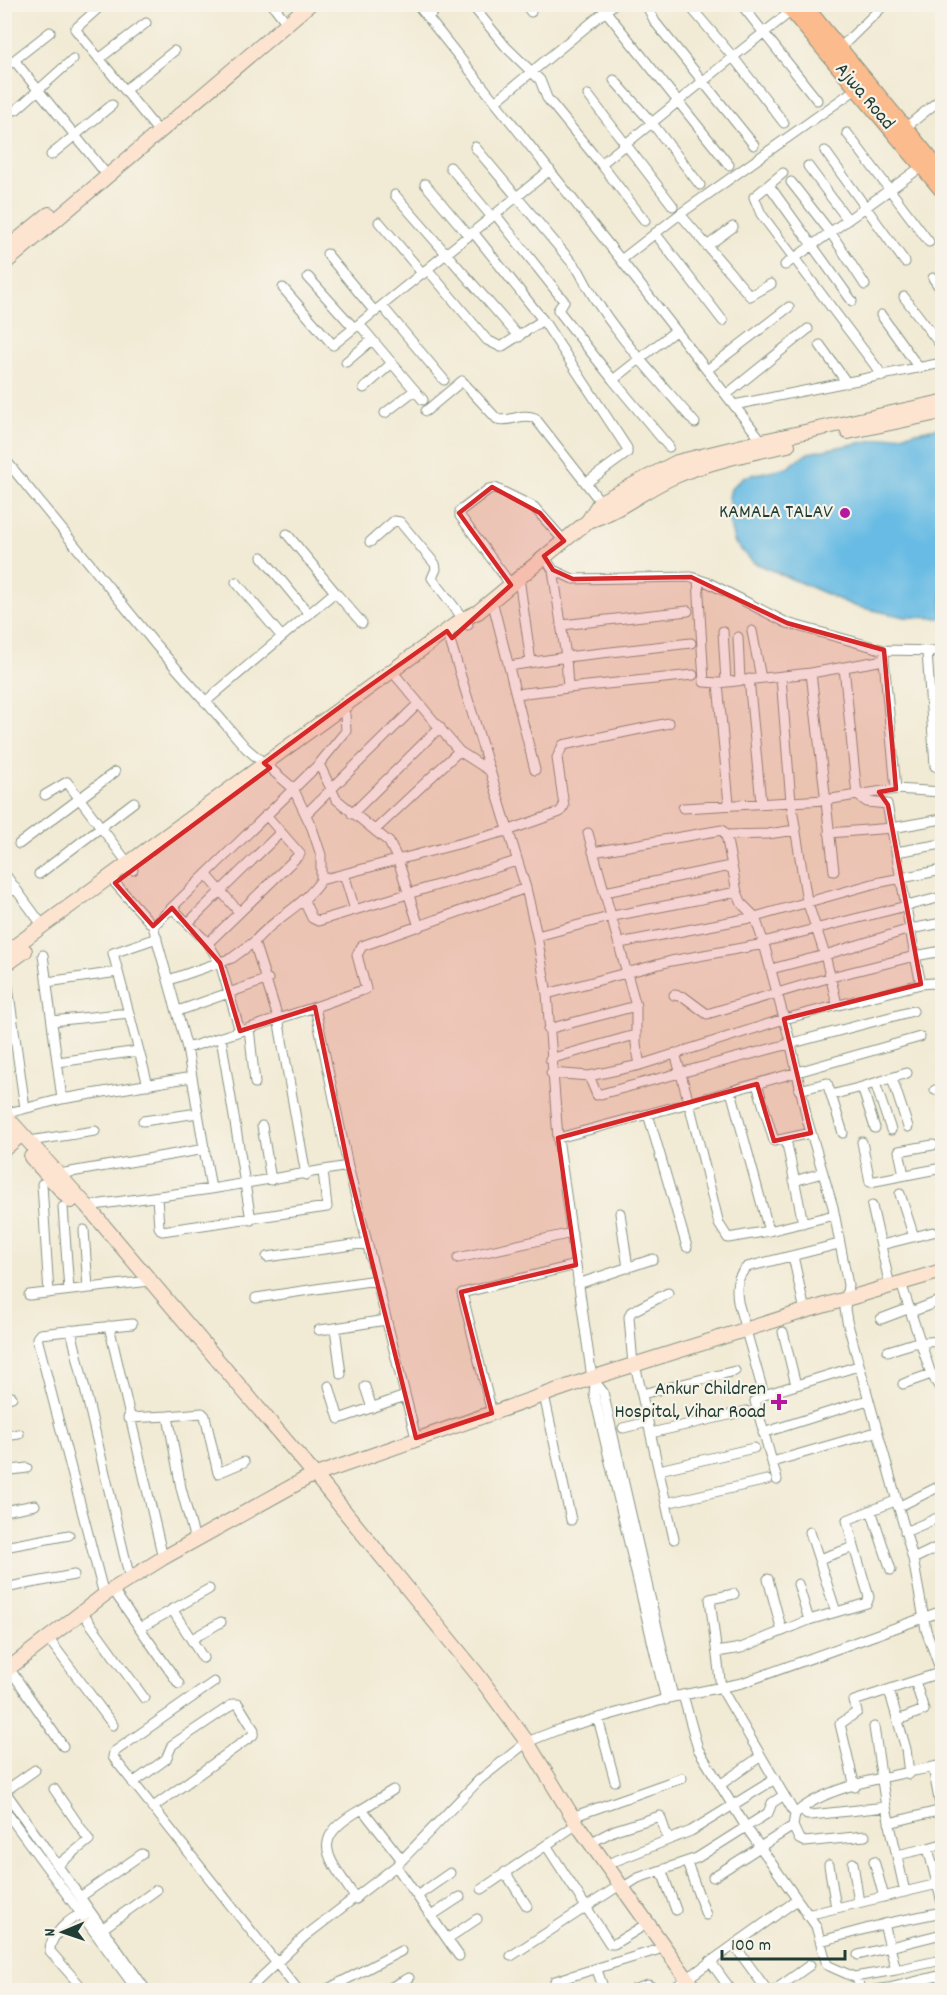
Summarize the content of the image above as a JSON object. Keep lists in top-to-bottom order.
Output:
{
  "streets": {
    "main road": ["Ajwa Road"]
  },
  "places": {
    "other": ["KAMALA TALAV"],
    "health": ["Ankur Children Hospital, Vihar Road"]
  },
  "scale_bar": "100 m",
  "north": "left"
}
